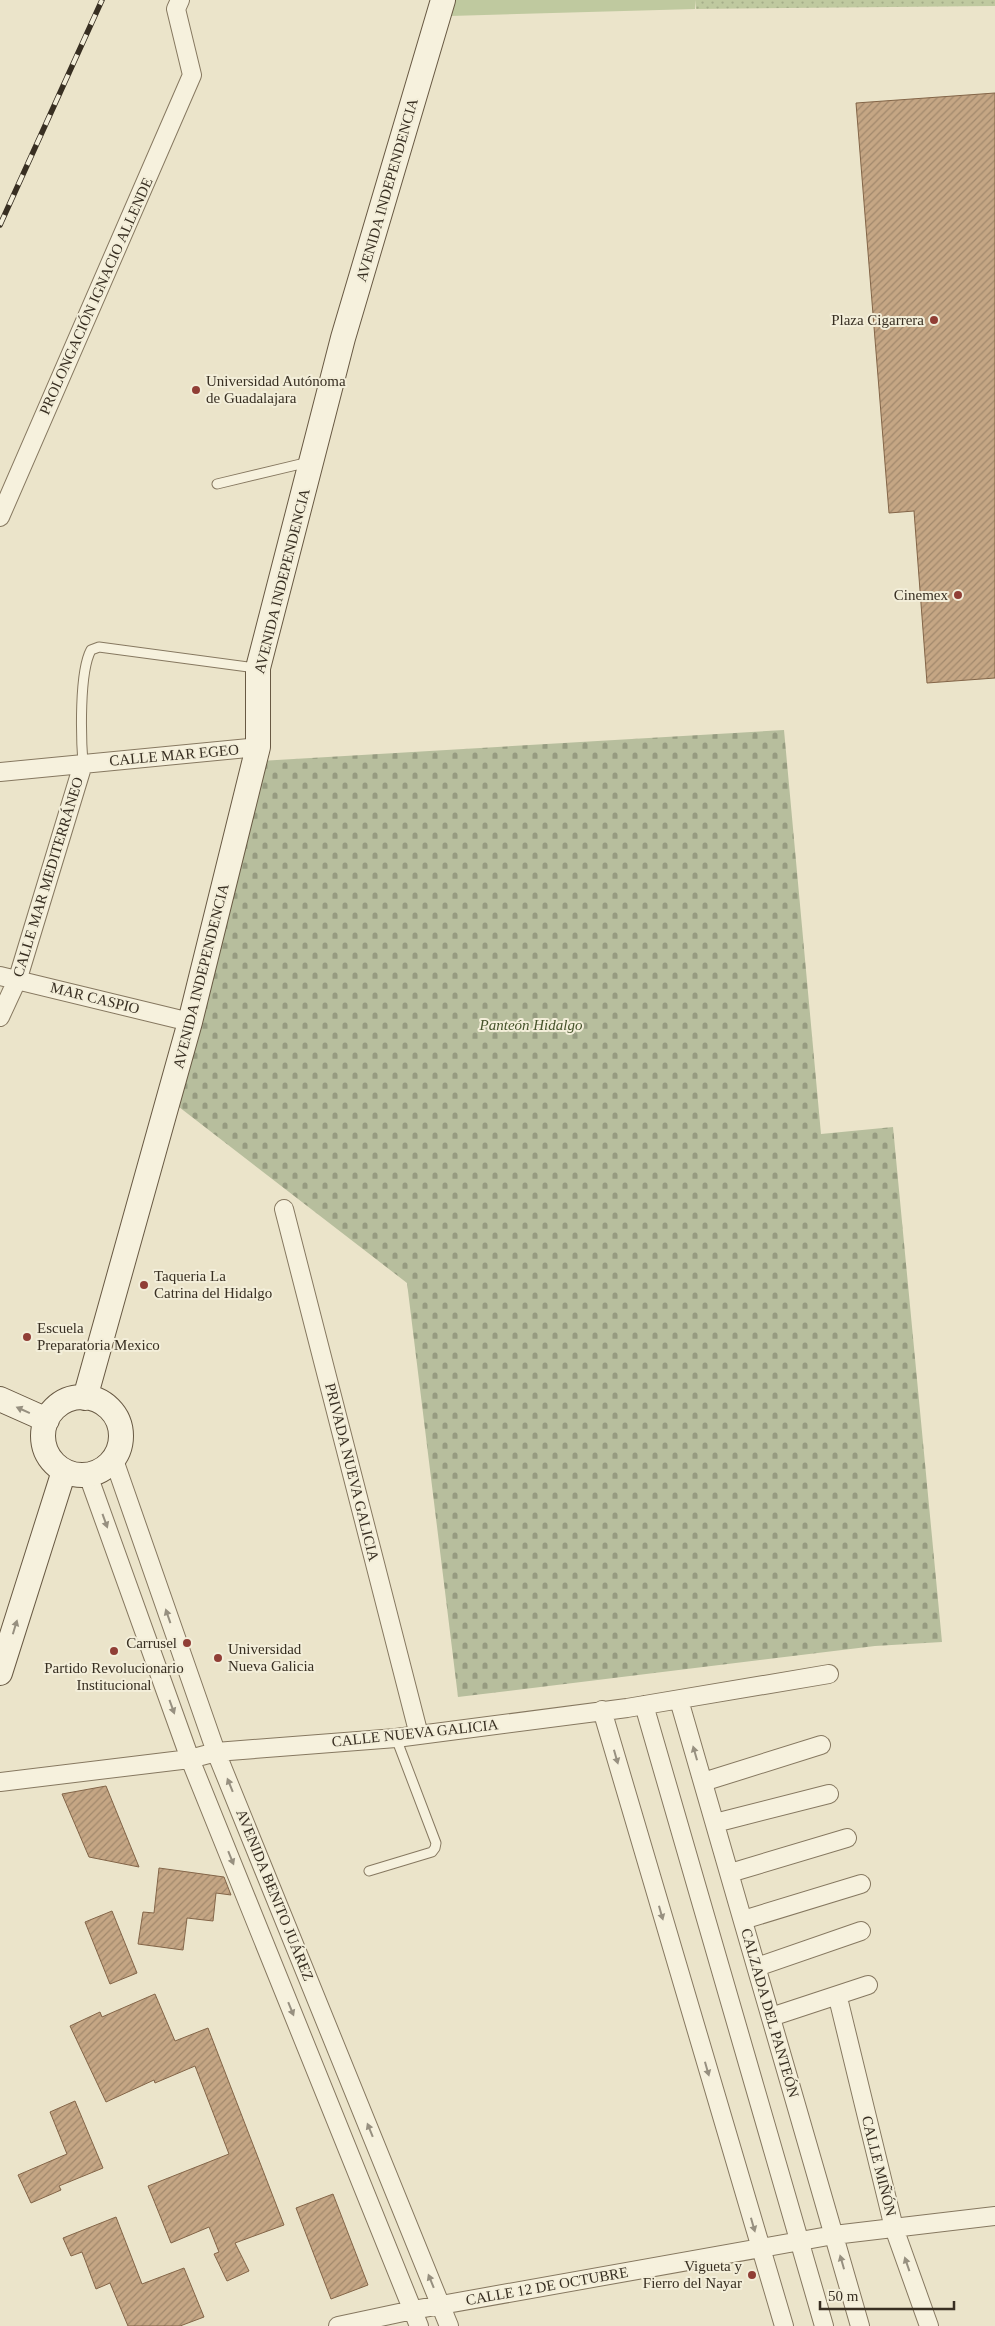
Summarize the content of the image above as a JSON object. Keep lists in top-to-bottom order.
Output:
{
  "streets": {
    "main road": ["AVENIDA INDEPENDENCIA"],
    "street": [
      "PROLONGACIÓN IGNACIO ALLENDE",
      "CALLE MAR EGEO",
      "CALLE MAR MEDITERRÁNEO",
      "MAR CASPIO",
      "PRIVADA NUEVA GALICIA",
      "CALLE NUEVA GALICIA",
      "AVENIDA BENITO JUÁREZ",
      "CALZADA DEL PANTEÓN",
      "CALLE MIÑÓN",
      "CALLE 12 DE OCTUBRE"
    ]
  },
  "crossings": [
    ["AVENIDA INDEPENDENCIA", "CALLE MAR EGEO"],
    ["AVENIDA INDEPENDENCIA", "MAR CASPIO"],
    ["AVENIDA INDEPENDENCIA", "AVENIDA BENITO JUÁREZ"],
    ["CALLE MAR EGEO", "CALLE MAR MEDITERRÁNEO"],
    ["CALLE MAR MEDITERRÁNEO", "MAR CASPIO"],
    ["PRIVADA NUEVA GALICIA", "CALLE NUEVA GALICIA"],
    ["CALLE NUEVA GALICIA", "AVENIDA BENITO JUÁREZ"],
    ["CALLE NUEVA GALICIA", "CALZADA DEL PANTEÓN"],
    ["AVENIDA BENITO JUÁREZ", "CALLE 12 DE OCTUBRE"],
    ["CALZADA DEL PANTEÓN", "CALLE 12 DE OCTUBRE"],
    ["CALLE MIÑÓN", "CALLE 12 DE OCTUBRE"]
  ],
  "parks": ["Panteón Hidalgo"],
  "places": [
    "Plaza Cigarrera",
    "Universidad Autónoma de Guadalajara",
    "Cinemex",
    "Taqueria La Catrina del Hidalgo",
    "Escuela Preparatoria Mexico",
    "Carrusel",
    "Partido Revolucionario Institucional",
    "Universidad Nueva Galicia",
    "Vigueta y Fierro del Nayar"
  ],
  "scale_bar": "50 m"
}
